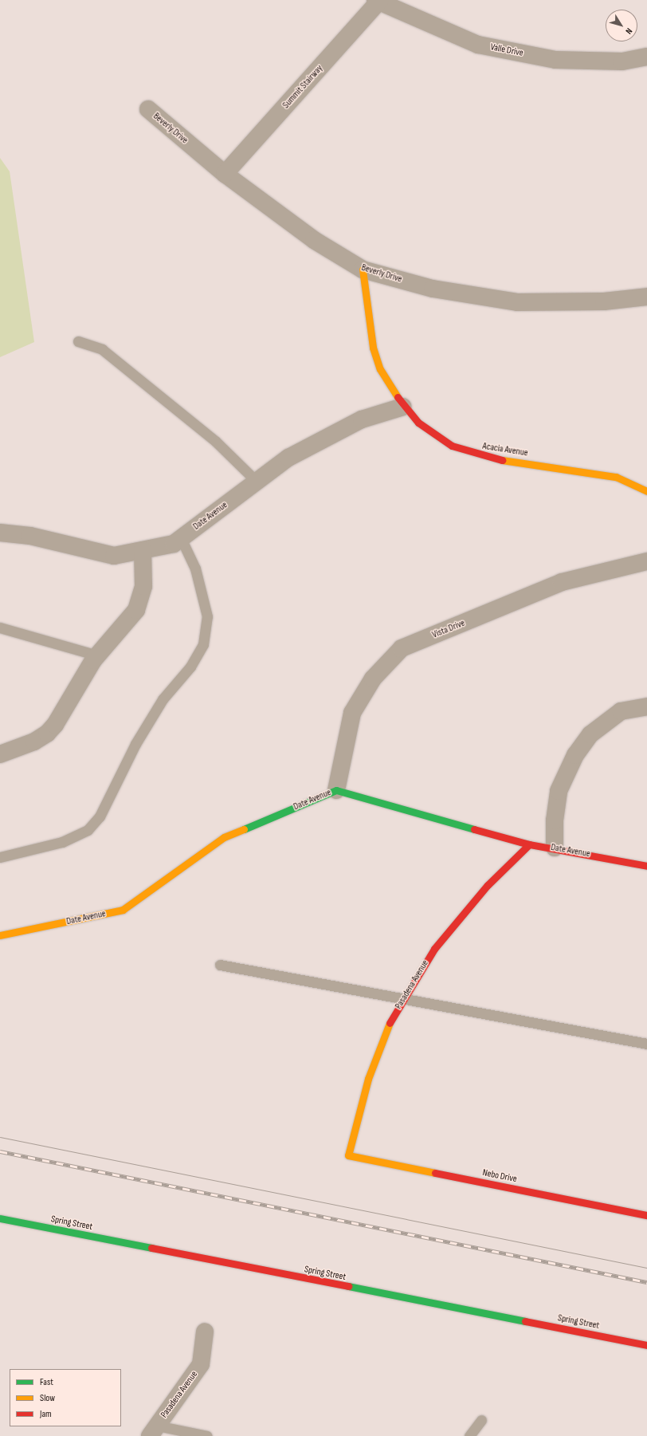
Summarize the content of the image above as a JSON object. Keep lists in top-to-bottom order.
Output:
{
  "streets": {
    "street": [
      "Valle Drive",
      "Summit Stairway",
      "Beverly Drive",
      "Acacia Avenue",
      "Date Avenue",
      "Vista Drive",
      "Pasadena Avenue",
      "Nebo Drive",
      "Spring Street"
    ]
  },
  "crossings": [
    ["Valle Drive", "Summit Stairway"],
    ["Summit Stairway", "Beverly Drive"],
    ["Beverly Drive", "Acacia Avenue"],
    ["Acacia Avenue", "Date Avenue"],
    ["Date Avenue", "Vista Drive"],
    ["Date Avenue", "Pasadena Avenue"],
    ["Pasadena Avenue", "Nebo Drive"]
  ],
  "legend": ["Fast", "Slow", "Jam"],
  "north": "bottom right"
}
